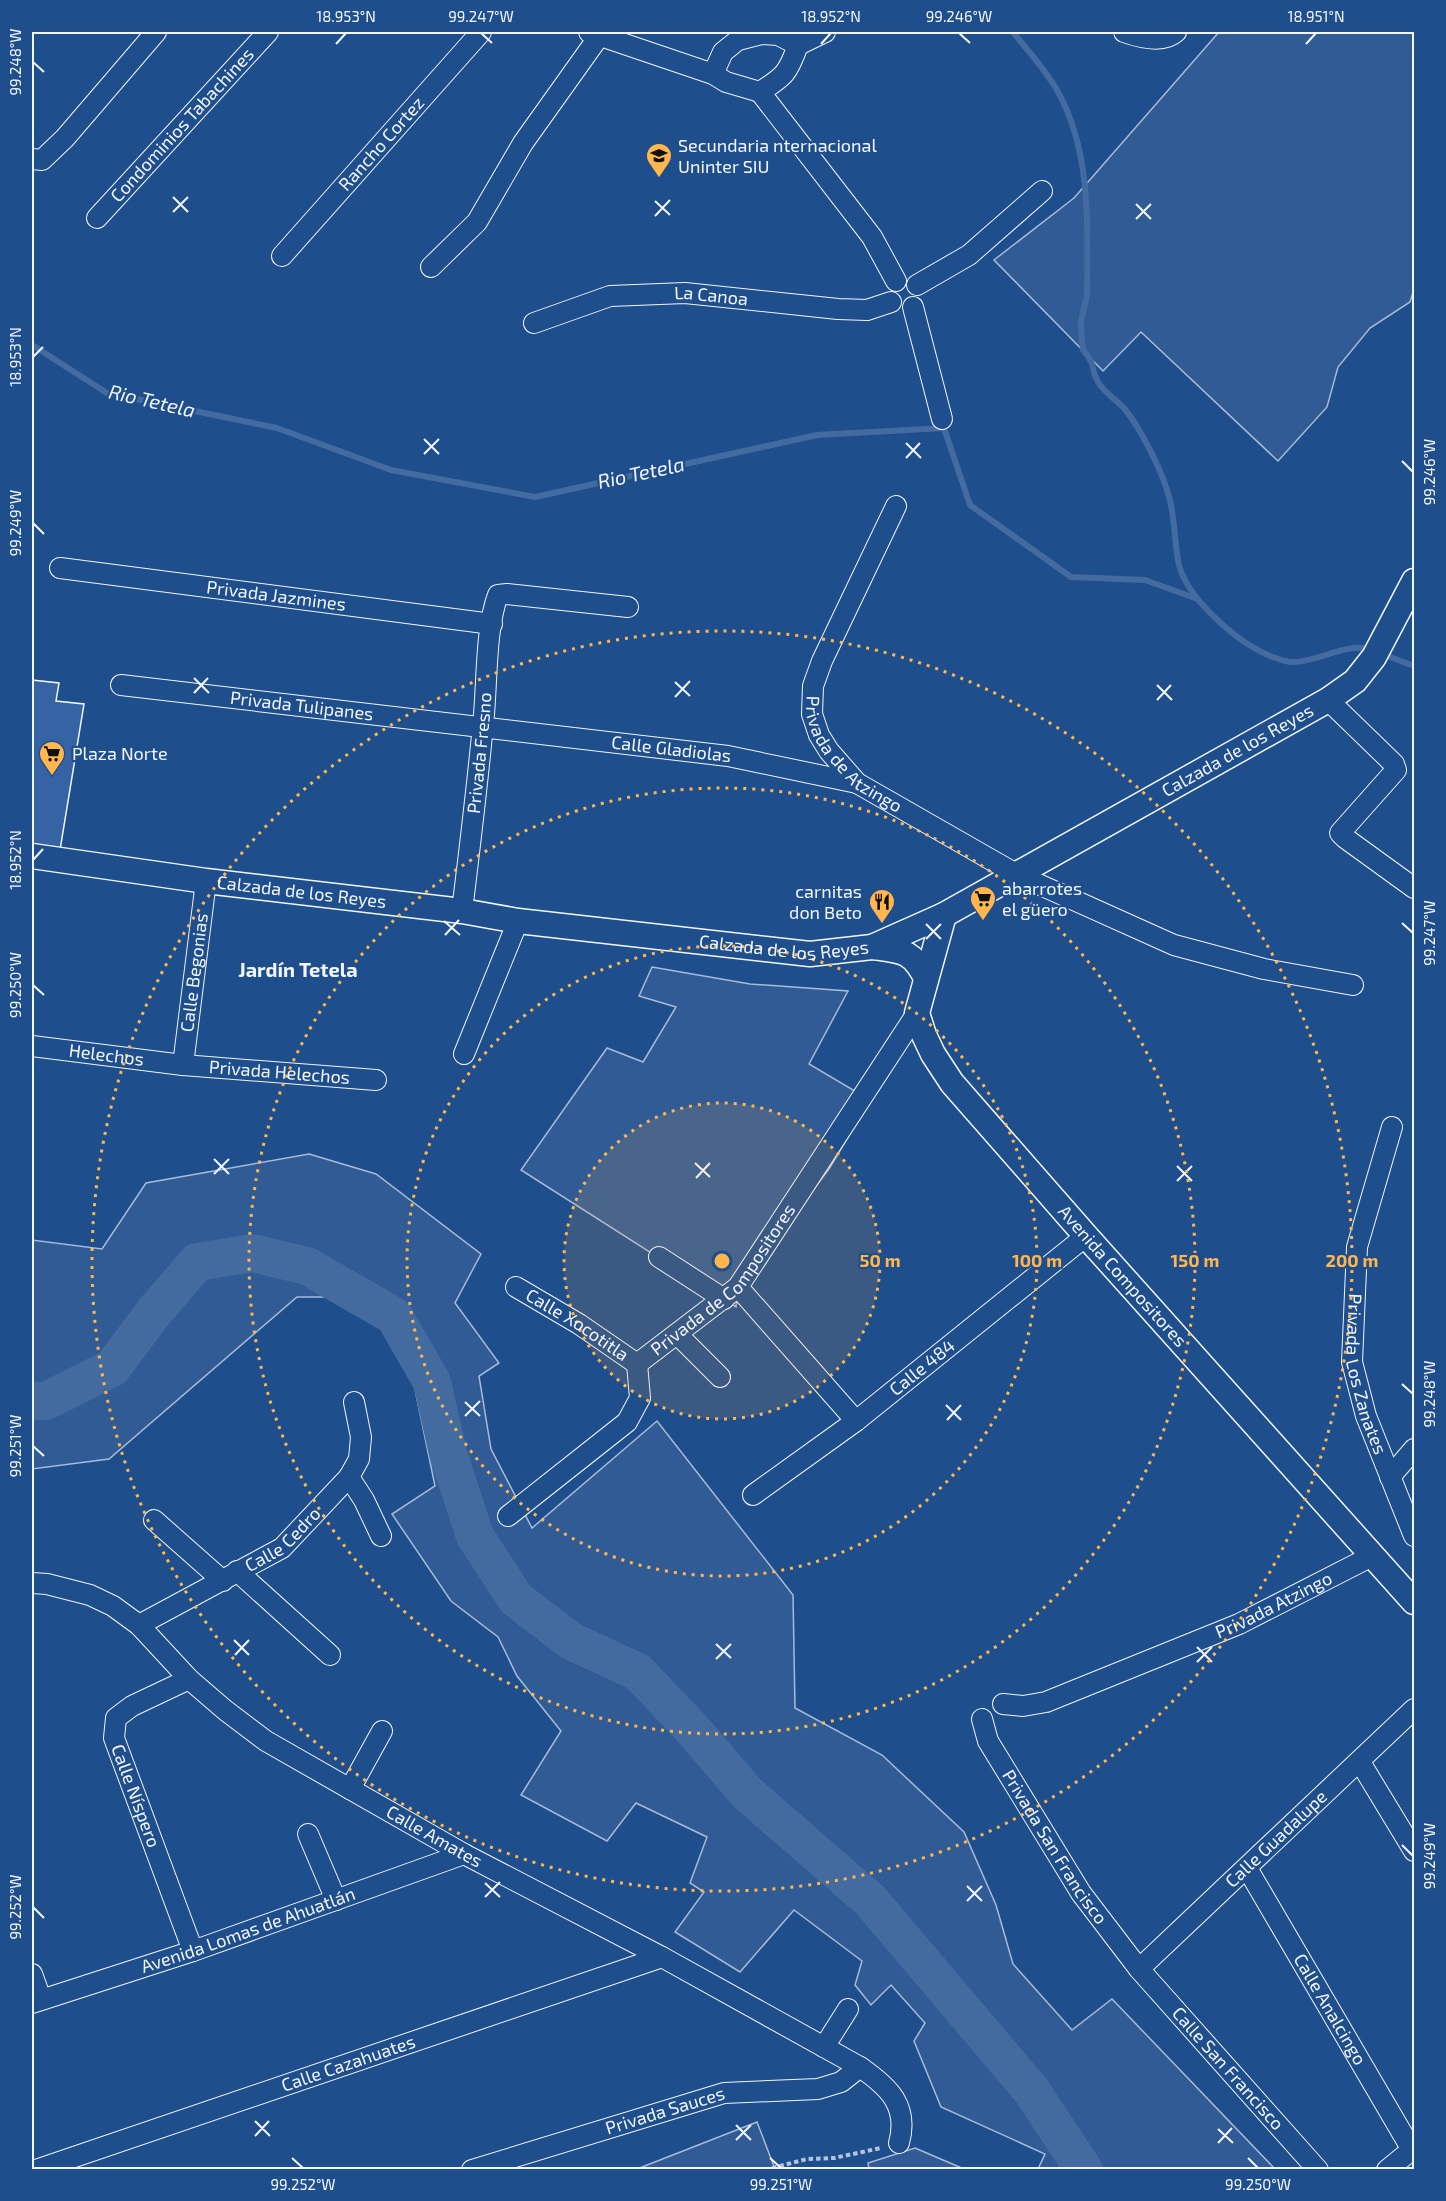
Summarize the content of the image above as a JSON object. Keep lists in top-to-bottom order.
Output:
{
  "streets": {
    "street": [
      "Condominios Tabachines",
      "Rancho Cortez",
      "La Canoa",
      "Privada Jazmines",
      "Privada Tulipanes",
      "Privada de Atzingo",
      "Calle Gladiolas",
      "Calzada de los Reyes",
      "Privada Fresno",
      "Calle Begonias",
      "Helechos",
      "Privada Helechos",
      "Avenida Compositores",
      "Privada de Compositores",
      "Calle Xocotitla",
      "Calle 484",
      "Privada Los Zanates",
      "Calle Cedro",
      "Privada Atzingo",
      "Calle Níspero",
      "Calle Amates",
      "Calle Guadalupe",
      "Privada San Francisco",
      "Avenida Lomas de Ahuatlán",
      "Calle Analcingo",
      "Calle Cazahuates",
      "Calle San Francisco",
      "Privada Sauces"
    ]
  },
  "crossings": [
    ["Privada Jazmines", "Privada Fresno"],
    ["Privada Tulipanes", "Calle Gladiolas"],
    ["Privada Tulipanes", "Privada Fresno"],
    ["Privada de Atzingo", "Calle Gladiolas"],
    ["Privada de Atzingo", "Calzada de los Reyes"],
    ["Calle Gladiolas", "Privada Fresno"],
    ["Calzada de los Reyes", "Privada Fresno"],
    ["Calzada de los Reyes", "Calle Begonias"],
    ["Calle Begonias", "Helechos"],
    ["Calle Begonias", "Privada Helechos"],
    ["Helechos", "Privada Helechos"],
    ["Avenida Compositores", "Privada de Compositores"],
    ["Avenida Compositores", "Calle 484"],
    ["Avenida Compositores", "Privada Atzingo"],
    ["Privada de Compositores", "Calle Xocotitla"],
    ["Calle Cedro", "Calle Amates"],
    ["Calle Níspero", "Calle Amates"],
    ["Calle Níspero", "Avenida Lomas de Ahuatlán"],
    ["Calle Amates", "Avenida Lomas de Ahuatlán"],
    ["Calle Amates", "Calle Cazahuates"],
    ["Calle Amates", "Privada Sauces"],
    ["Calle Guadalupe", "Privada San Francisco"],
    ["Calle Guadalupe", "Calle Analcingo"],
    ["Calle Guadalupe", "Calle San Francisco"],
    ["Privada San Francisco", "Calle San Francisco"]
  ],
  "districts": ["Jardín Tetela"],
  "water": ["Rio Tetela"],
  "places": {
    "school or university": ["Secundaria nternacional Uninter SIU"],
    "supermarket": ["Plaza Norte", "abarrotes el güero"],
    "restaurant": ["carnitas don Beto"]
  },
  "coordinates": [
    "18.953°N",
    "99.247°W",
    "18.952°N",
    "99.246°W",
    "18.951°N",
    "99.248°W",
    "99.249°W",
    "99.250°W",
    "99.251°W",
    "99.252°W"
  ],
  "rings": [
    "50 m",
    "100 m",
    "150 m",
    "200 m"
  ]
}
